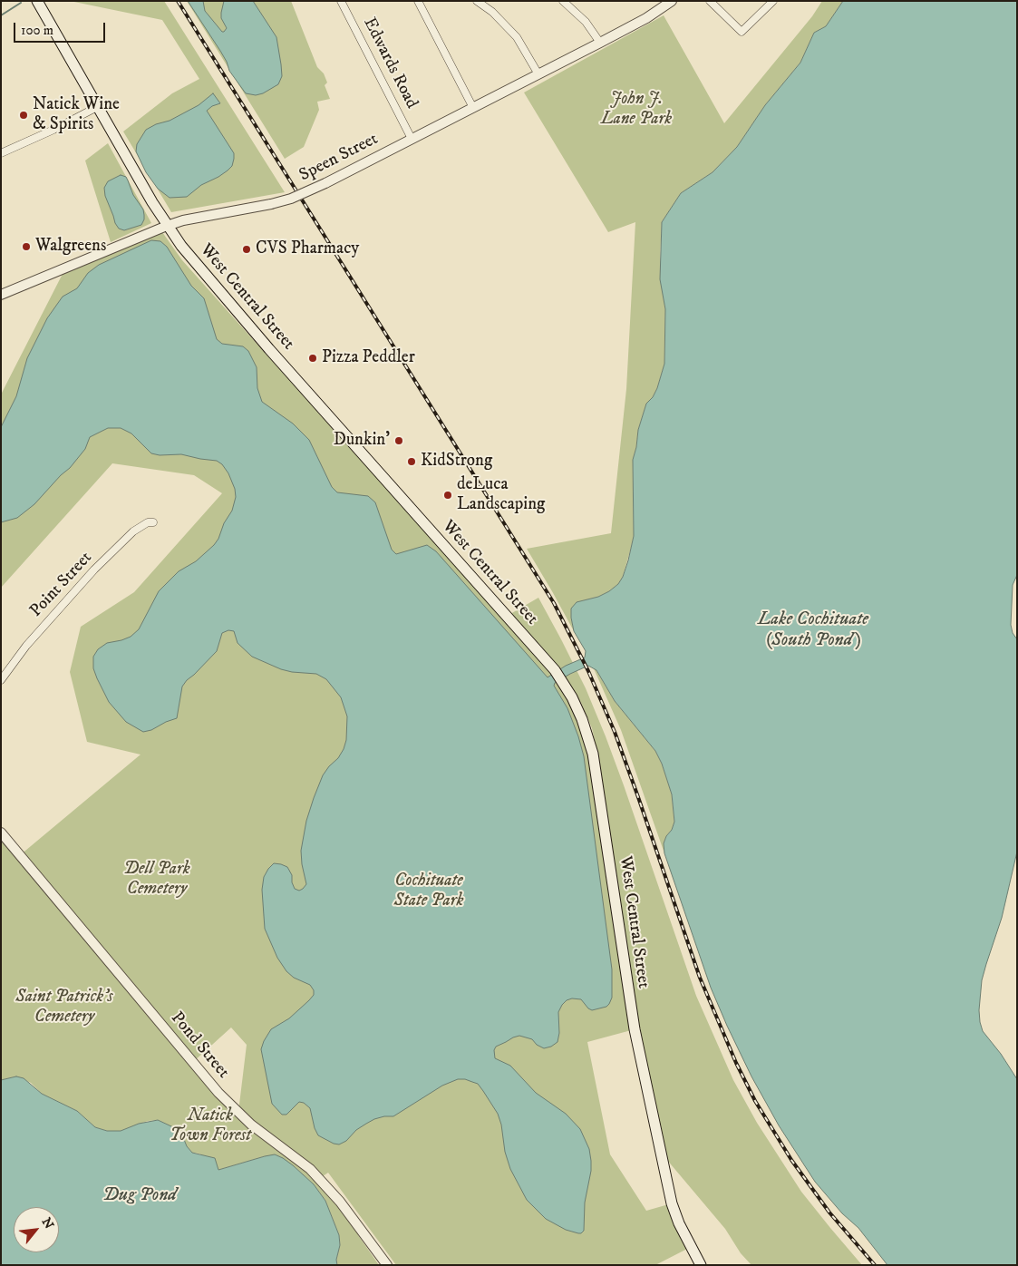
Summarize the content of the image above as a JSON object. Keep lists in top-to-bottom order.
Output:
{
  "streets": {
    "main road": ["West Central Street"],
    "street": [
      "Edwards Road",
      "Speen Street",
      "Point Street",
      "Pond Street"
    ]
  },
  "crossings": [
    ["Edwards Road", "Speen Street"],
    ["Speen Street", "West Central Street"]
  ],
  "water": ["Lake Cochituate (South Pond)", "Dug Pond"],
  "parks": [
    "John J. Lane Park",
    "Dell Park Cemetery",
    "Cochituate State Park",
    "Saint Patrick's Cemetery",
    "Natick Town Forest"
  ],
  "places": [
    "Natick Wine & Spirits",
    "Walgreens",
    "CVS Pharmacy",
    "Pizza Peddler",
    "Dunkin'",
    "KidStrong",
    "deLuca Landscaping"
  ],
  "scale_bar": "100 m",
  "north": "top right"
}
